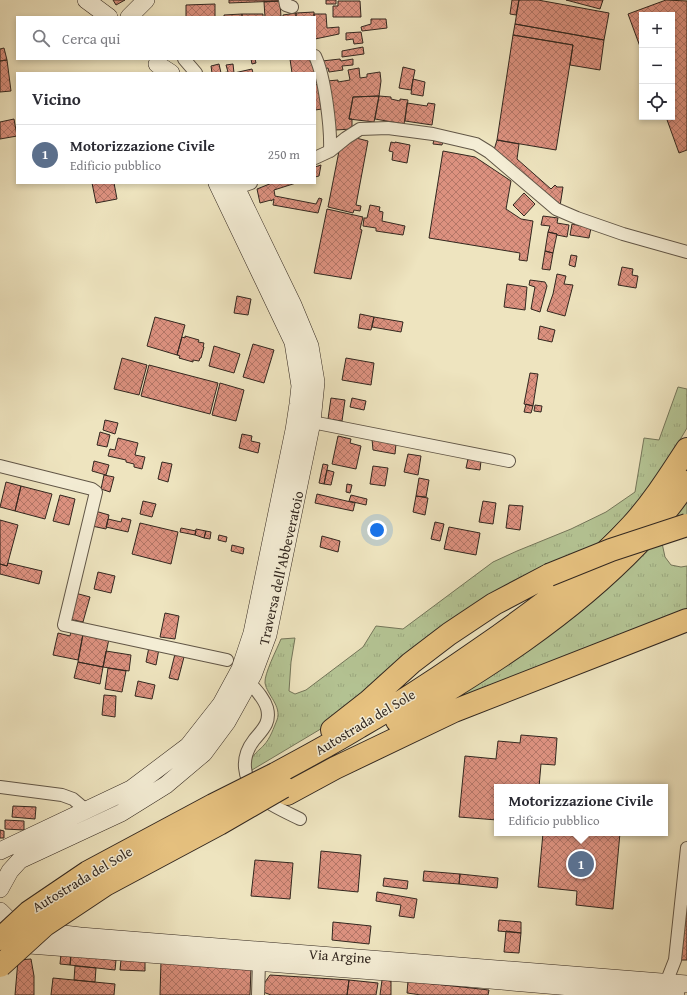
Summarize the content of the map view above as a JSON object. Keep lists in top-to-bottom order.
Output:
{
  "streets": {
    "highway": ["Autostrada del Sole"],
    "street": ["Traversa dell'Abbeveratoio", "Via Argine"]
  },
  "page": {
    "map_buttons": ["+", "−"],
    "search": "Cerca qui",
    "heading": "Vicino",
    "list": [
      {
        "mark": "1",
        "name": "Motorizzazione Civile",
        "note": "Edificio pubblico",
        "value": "250 m"
      }
    ],
    "popup": ["Motorizzazione Civile", "Edificio pubblico"],
    "pins": "1"
  }
}
